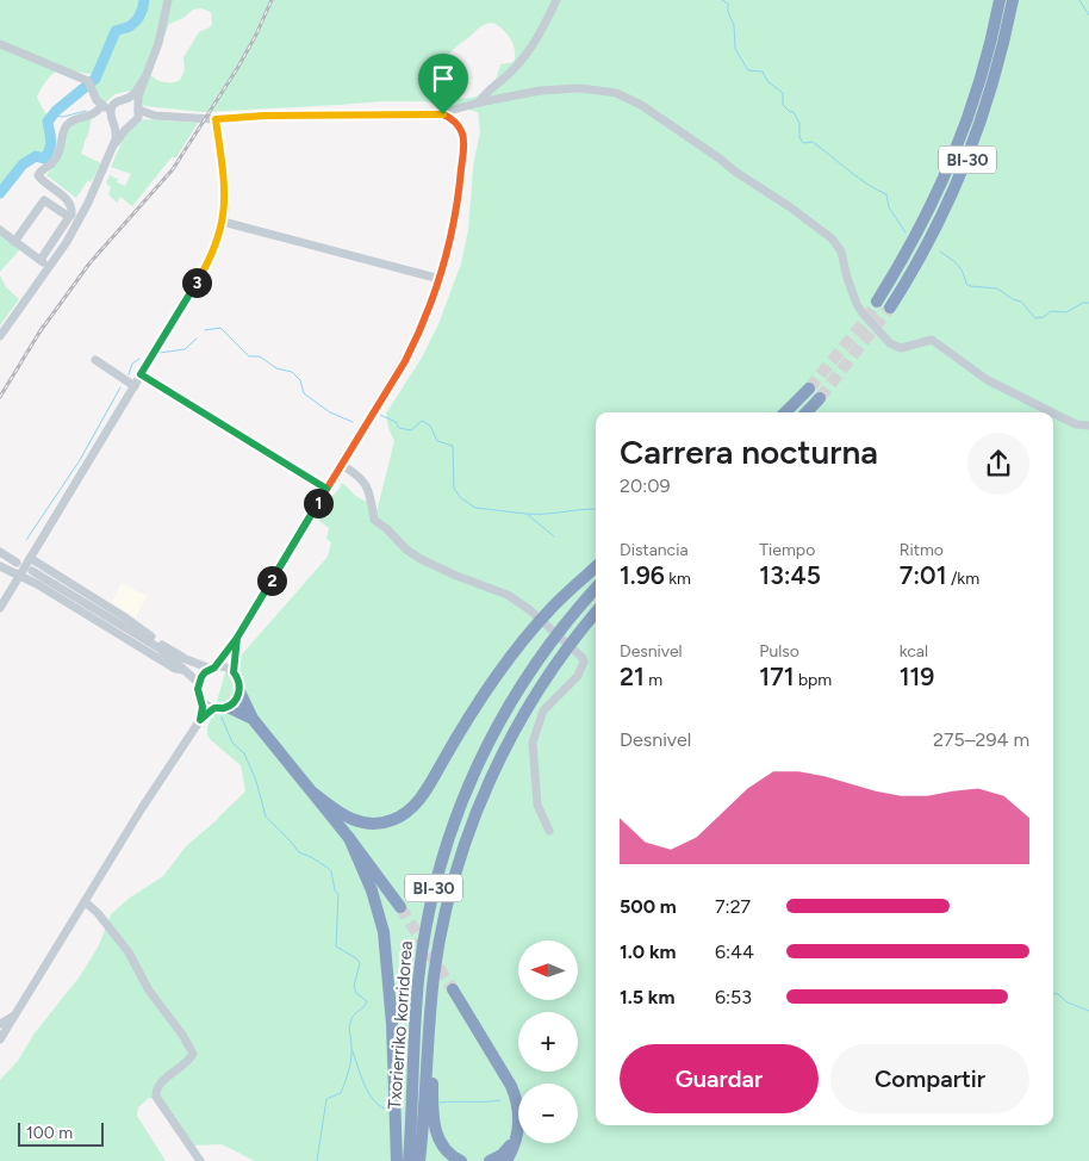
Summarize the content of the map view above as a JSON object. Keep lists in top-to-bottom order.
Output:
{
  "streets": {
    "highway": ["BI-30", "Txorierriko korridorea"]
  },
  "scale_bar": "100 m",
  "north": "left",
  "page": {
    "pins": ["3", "1", "2"],
    "heading": ["Carrera nocturna", "20:09"],
    "stats": [
      ["Distancia", "1.96 km"],
      ["Tiempo", "13:45"],
      ["Ritmo", "7:01 /km"],
      ["Desnivel", "21 m"],
      ["Pulso", "171 bpm"],
      ["kcal", "119"]
    ],
    "chart": ["Desnivel", "275–294 m"],
    "list": [
      {
        "name": "500 m",
        "note": "7:27"
      },
      {
        "name": "1.0 km",
        "note": "6:44"
      },
      {
        "name": "1.5 km",
        "note": "6:53"
      }
    ],
    "map_buttons": ["+", "−"],
    "buttons": ["Guardar", "Compartir"],
    "scale": "100 m"
  }
}
